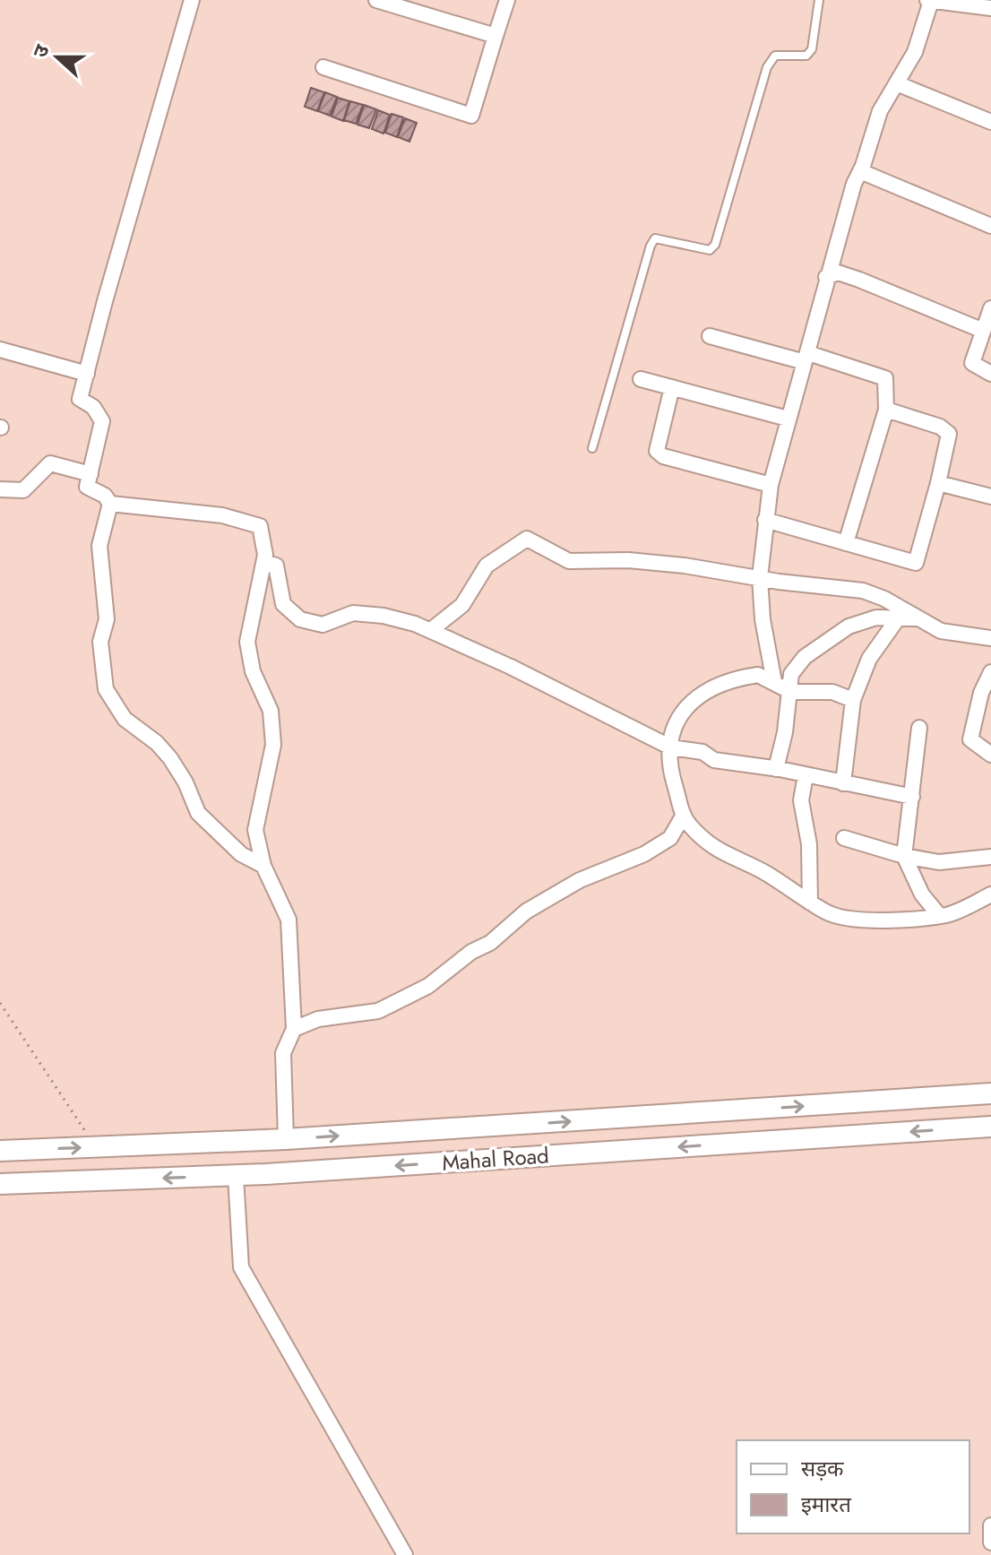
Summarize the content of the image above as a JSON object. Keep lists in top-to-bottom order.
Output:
{
  "streets": {
    "main road": ["Mahal Road"]
  },
  "legend": ["सड़क", "इमारत"],
  "north": "left"
}
